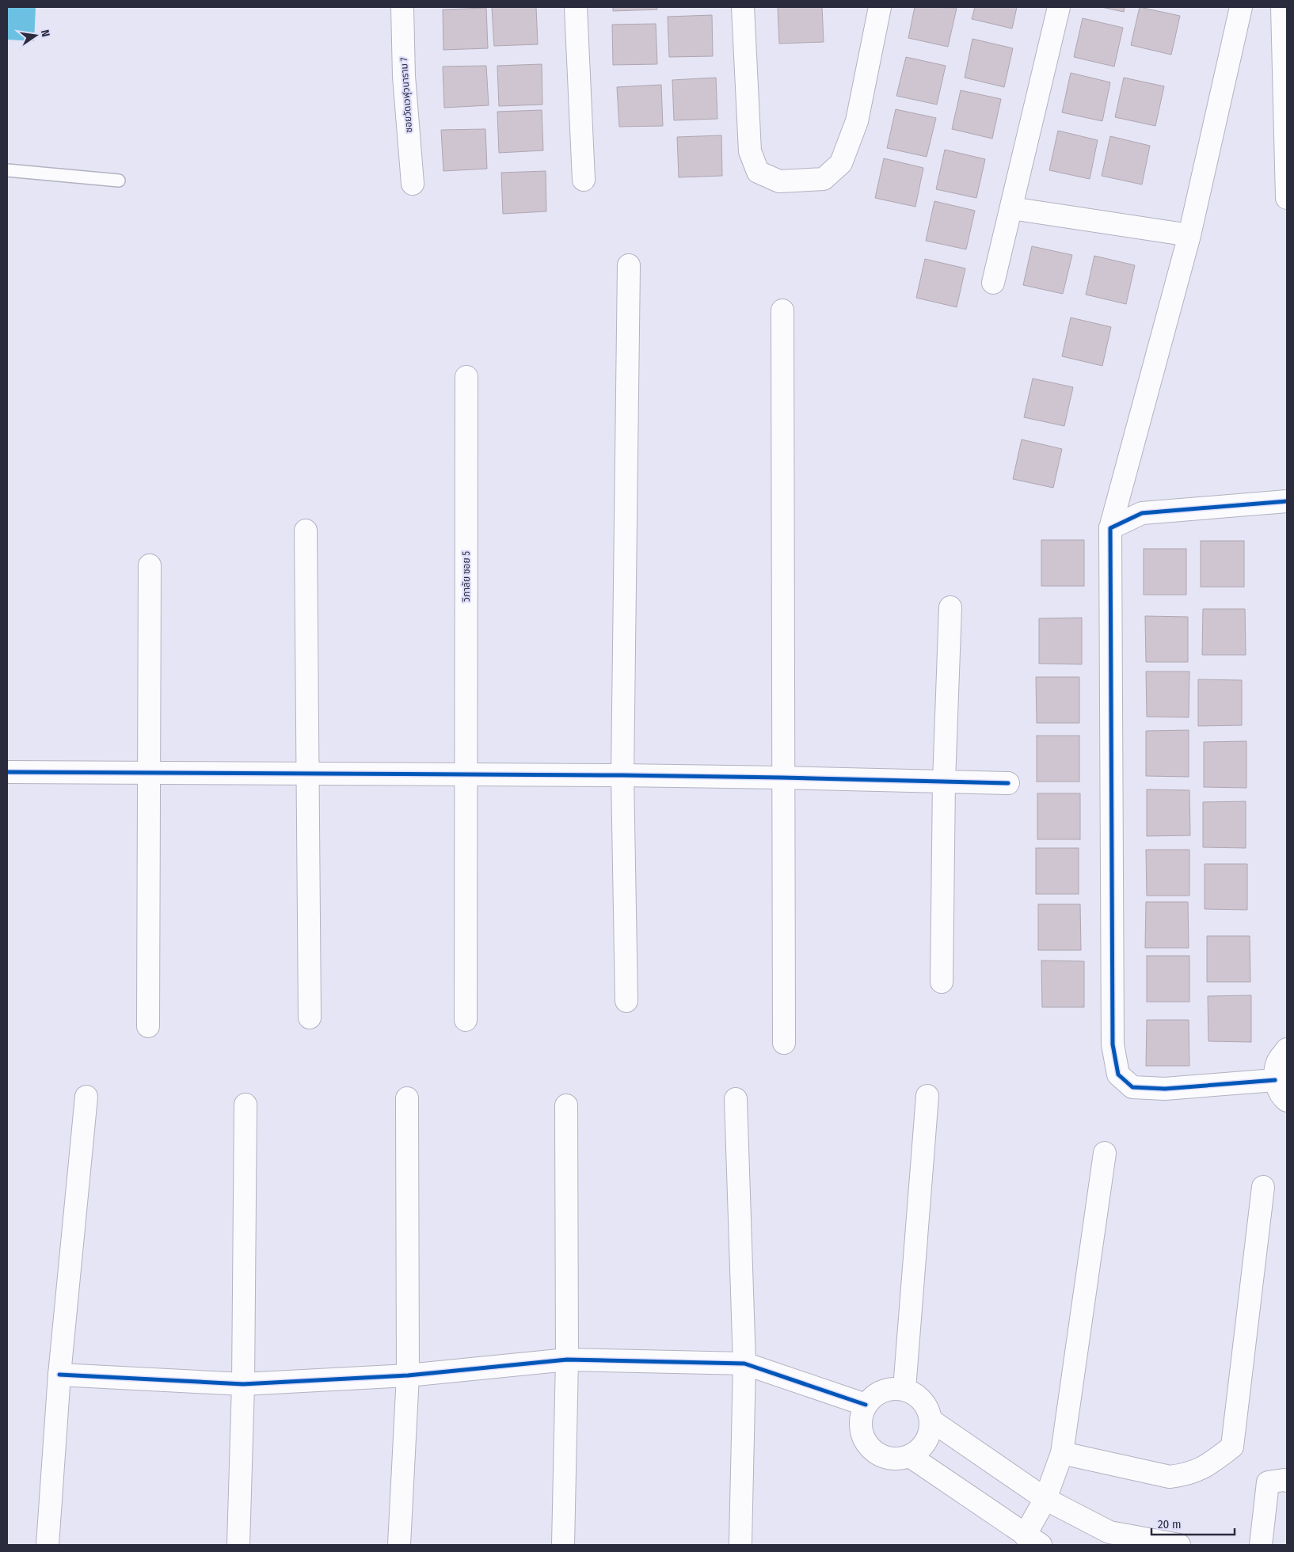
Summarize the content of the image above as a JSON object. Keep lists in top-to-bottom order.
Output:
{
  "streets": {
    "street": ["ซอยวัดเวฬุวนาราม 7", "วิภาลัย ซอย 5"]
  },
  "scale_bar": "20 m",
  "north": "right"
}
